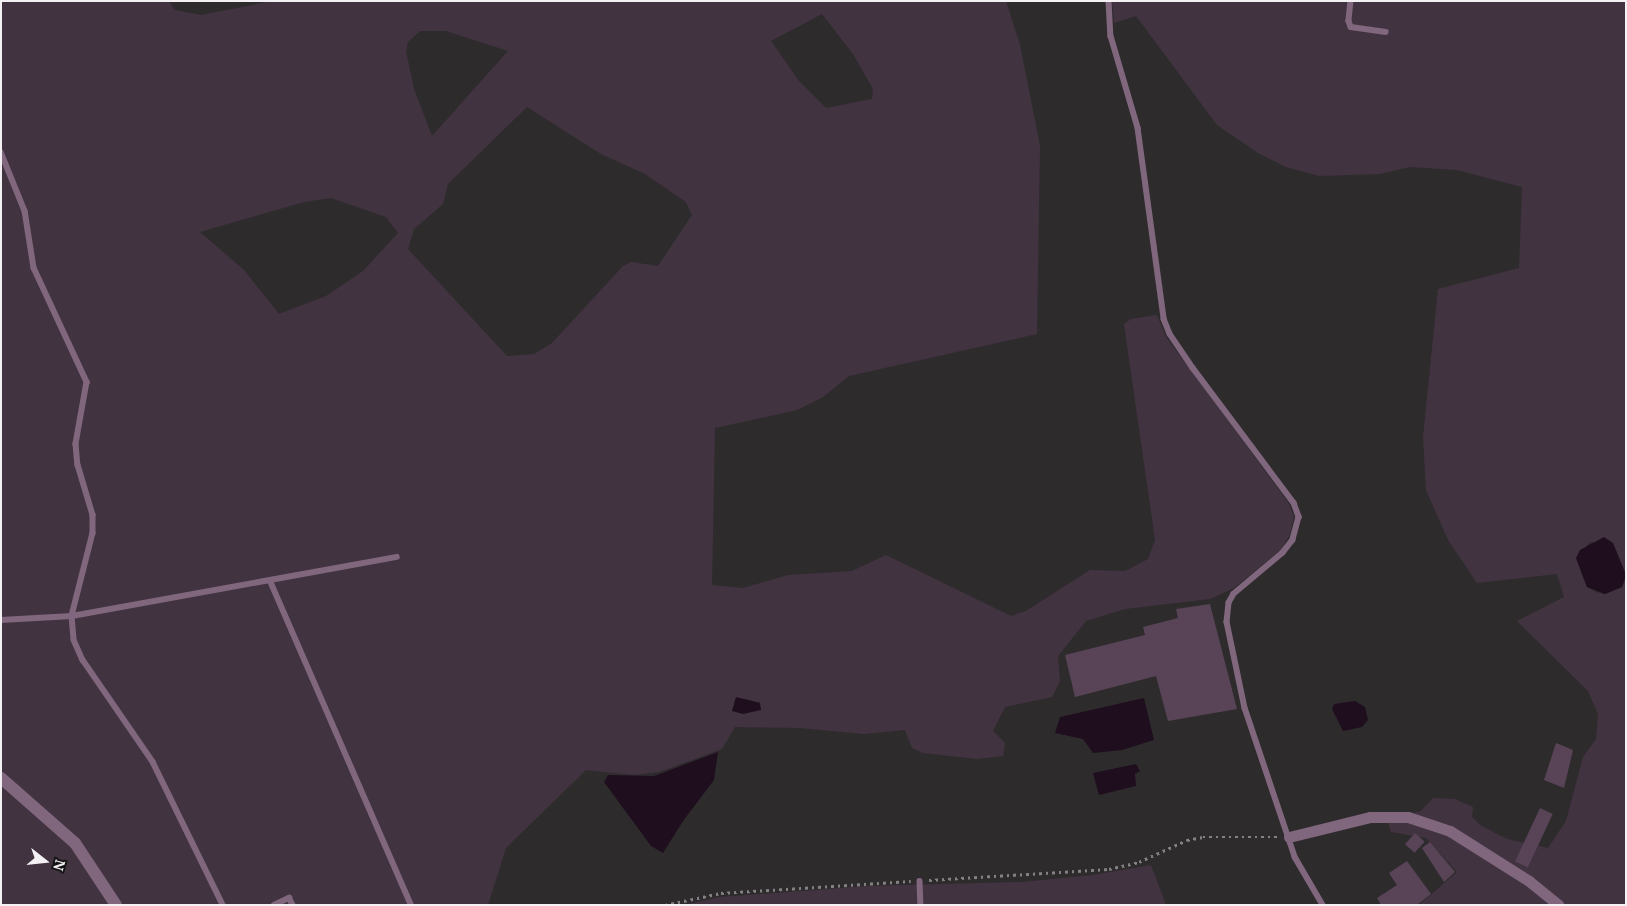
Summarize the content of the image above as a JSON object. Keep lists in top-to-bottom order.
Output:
{
  "north": "right"
}
